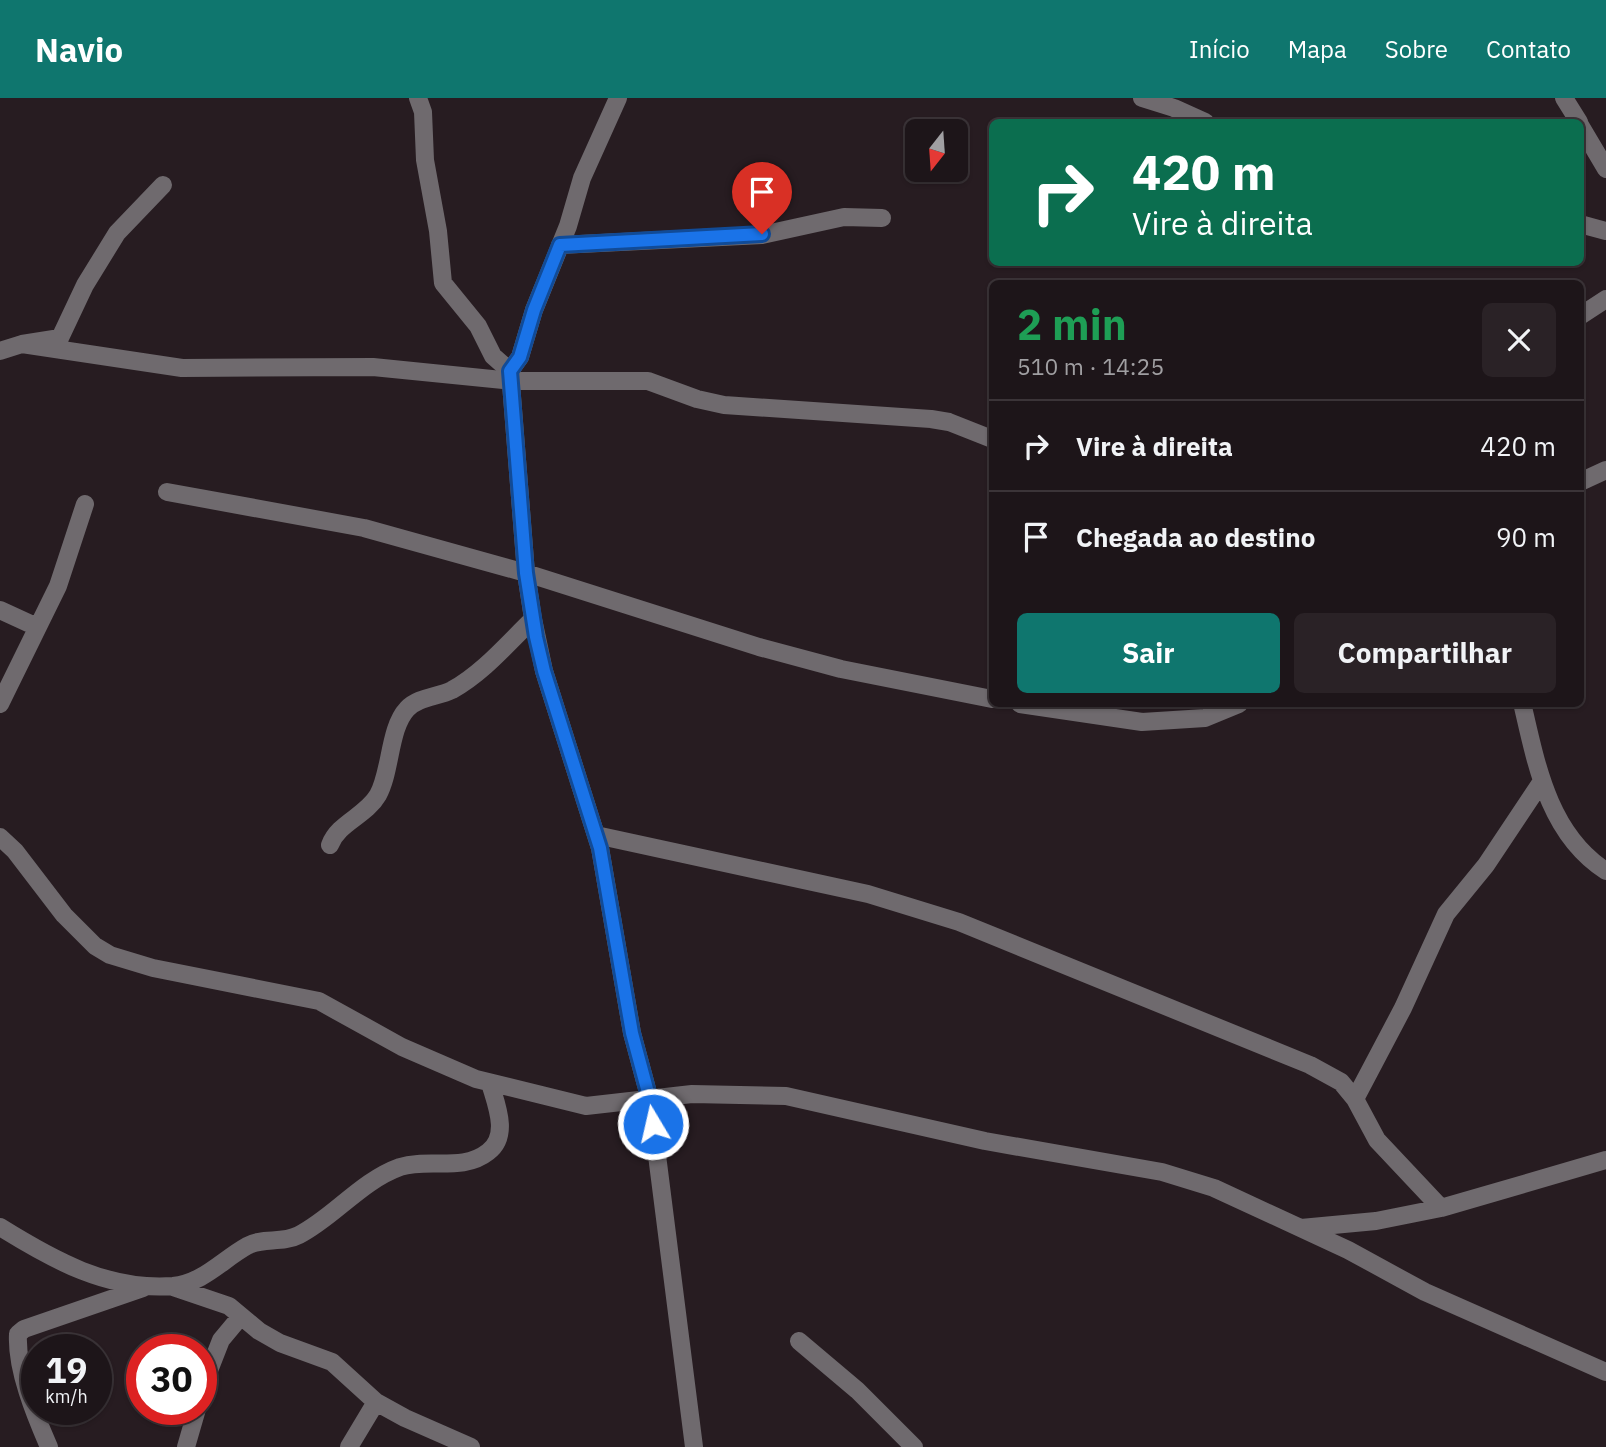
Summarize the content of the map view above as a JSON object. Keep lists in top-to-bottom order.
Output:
{
  "north": "bottom",
  "page": {
    "header": "Navio",
    "nav": [
      "Início",
      "Mapa",
      "Sobre",
      "Contato"
    ],
    "turn": ["420 m", "Vire à direita"],
    "heading": ["2 min", "510 m · 14:25"],
    "list": [
      {
        "name": "Vire à direita",
        "value": "420 m"
      },
      {
        "name": "Chegada ao destino",
        "value": "90 m"
      }
    ],
    "buttons": ["Sair", "Compartilhar"],
    "speed": "19 km/h",
    "limit": "30"
  }
}
